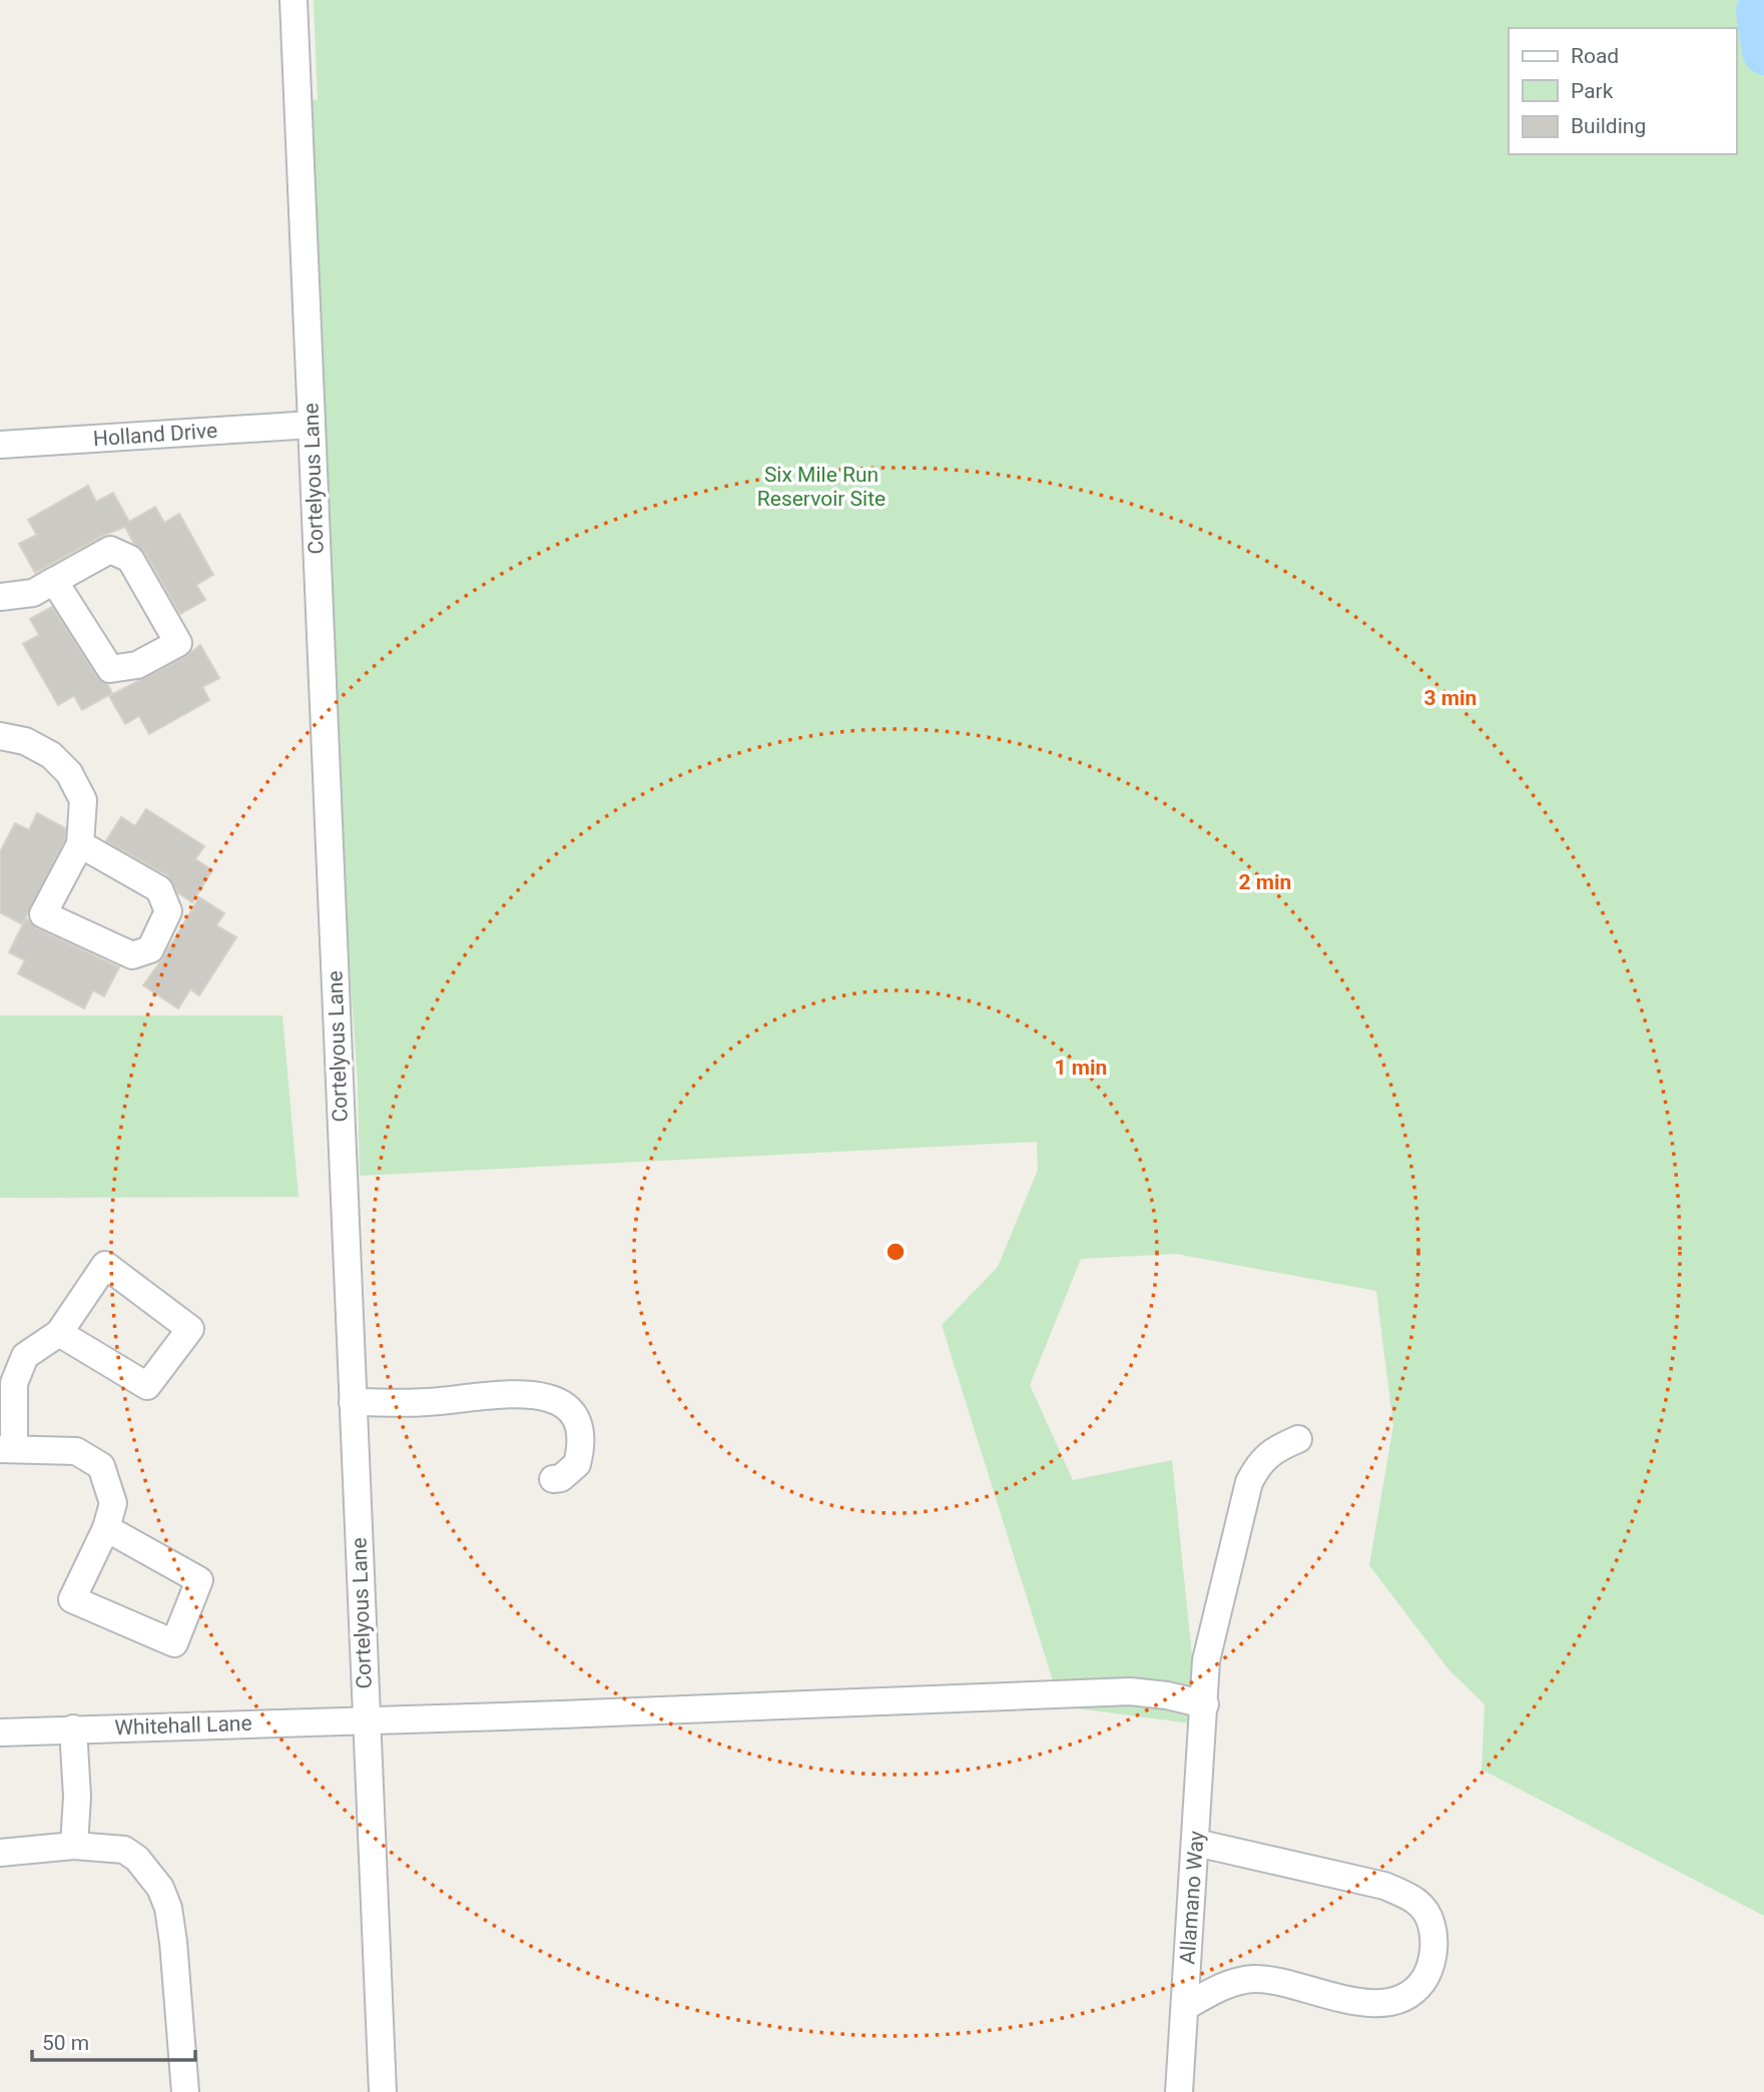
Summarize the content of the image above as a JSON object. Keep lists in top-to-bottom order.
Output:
{
  "streets": {
    "street": [
      "Holland Drive",
      "Cortelyous Lane",
      "Whitehall Lane",
      "Allamano Way"
    ]
  },
  "crossings": [
    ["Holland Drive", "Cortelyous Lane"],
    ["Cortelyous Lane", "Whitehall Lane"],
    ["Whitehall Lane", "Allamano Way"]
  ],
  "parks": ["Six Mile Run Reservoir Site"],
  "legend": ["Road", "Park", "Building"],
  "scale_bar": "50 m",
  "rings": ["3 min", "2 min", "1 min"]
}
